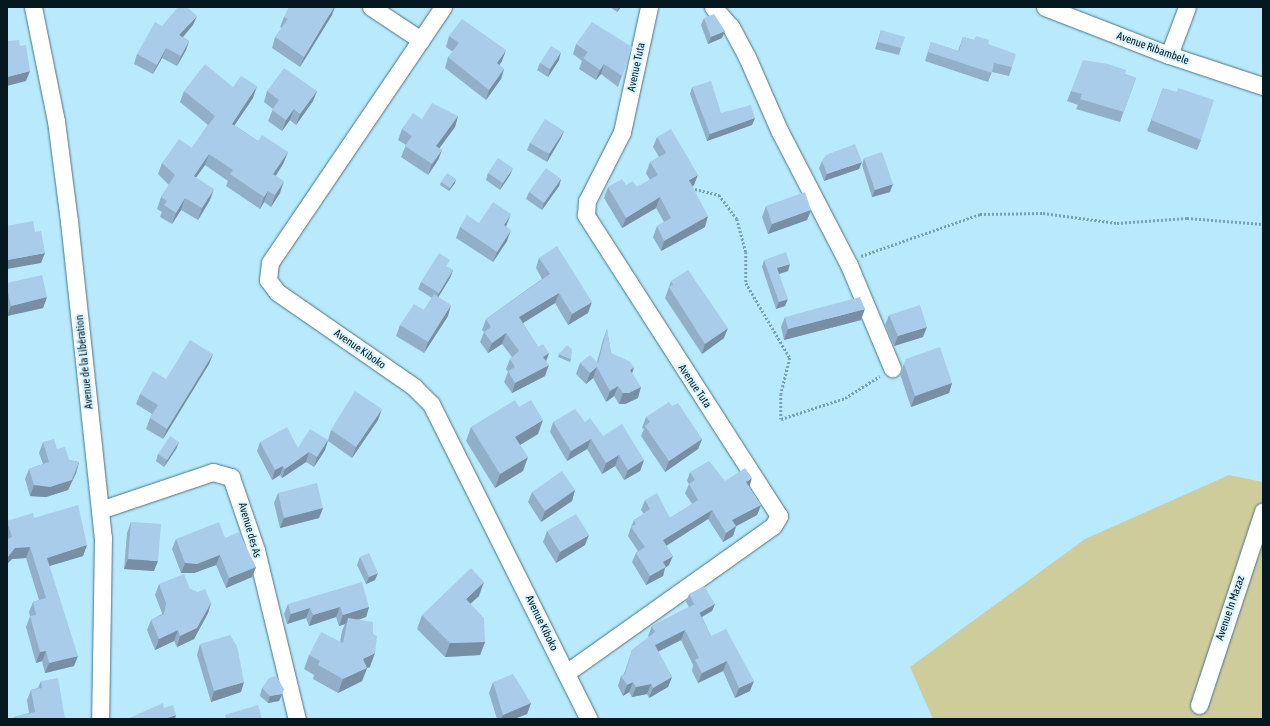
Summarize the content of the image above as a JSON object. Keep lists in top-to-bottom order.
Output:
{
  "streets": {
    "street": [
      "Avenue Ribambele",
      "Avenue Tuta",
      "Avenue Kiboko",
      "Avenue de la Libération",
      "Avenue des As",
      "Avenue In Mazaz"
    ]
  },
  "crossings": [
    ["Avenue Tuta", "Avenue Kiboko"],
    ["Avenue de la Libération", "Avenue des As"]
  ]
}
